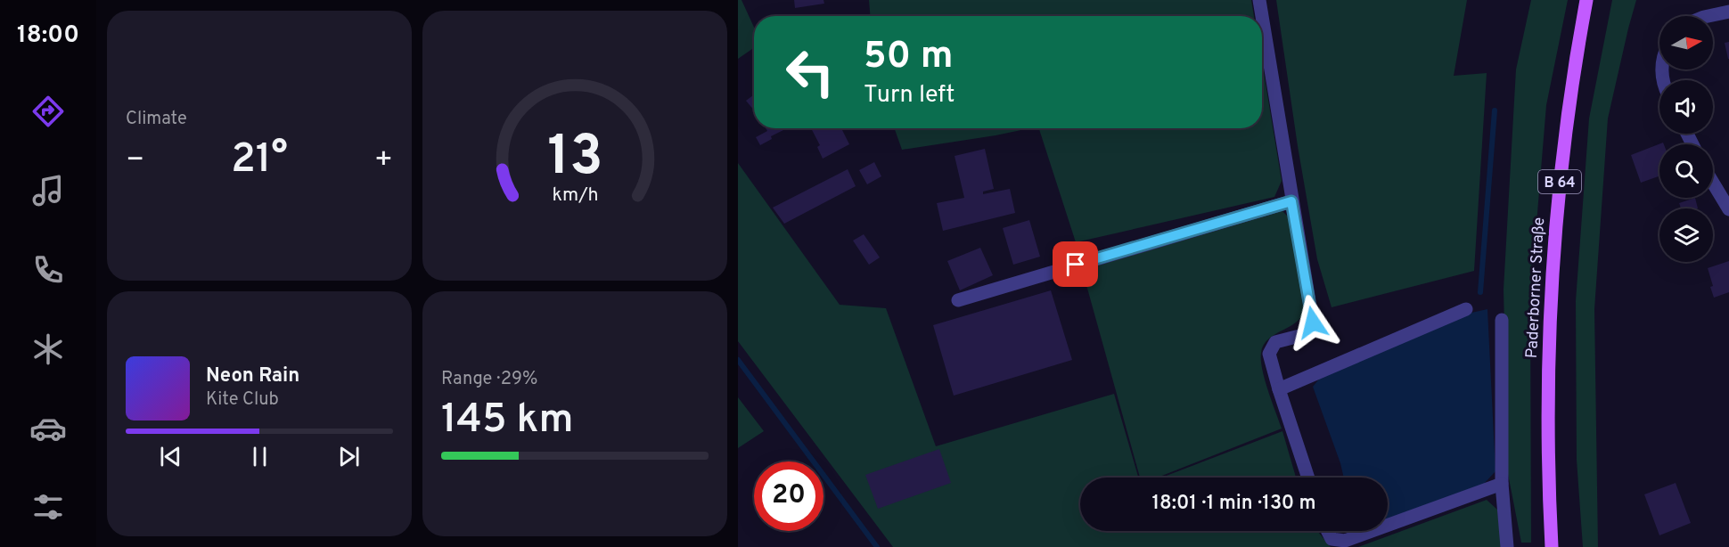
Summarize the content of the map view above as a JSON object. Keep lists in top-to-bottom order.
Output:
{
  "streets": {
    "main road": ["B 64", "Paderborner Straße"]
  },
  "north": "right",
  "page": {
    "tabs": "18:00",
    "tile": [
      "Climate",
      ["Range · 29%", "145 km"]
    ],
    "turn": ["50 m", "Turn left"],
    "heat": ["−", "21°", "+"],
    "song": ["Neon Rain", "Kite Club"],
    "limit": "20",
    "trip": "18:01 · 1 min · 130 m",
    "gauge": ["13", "km/h"]
  }
}
